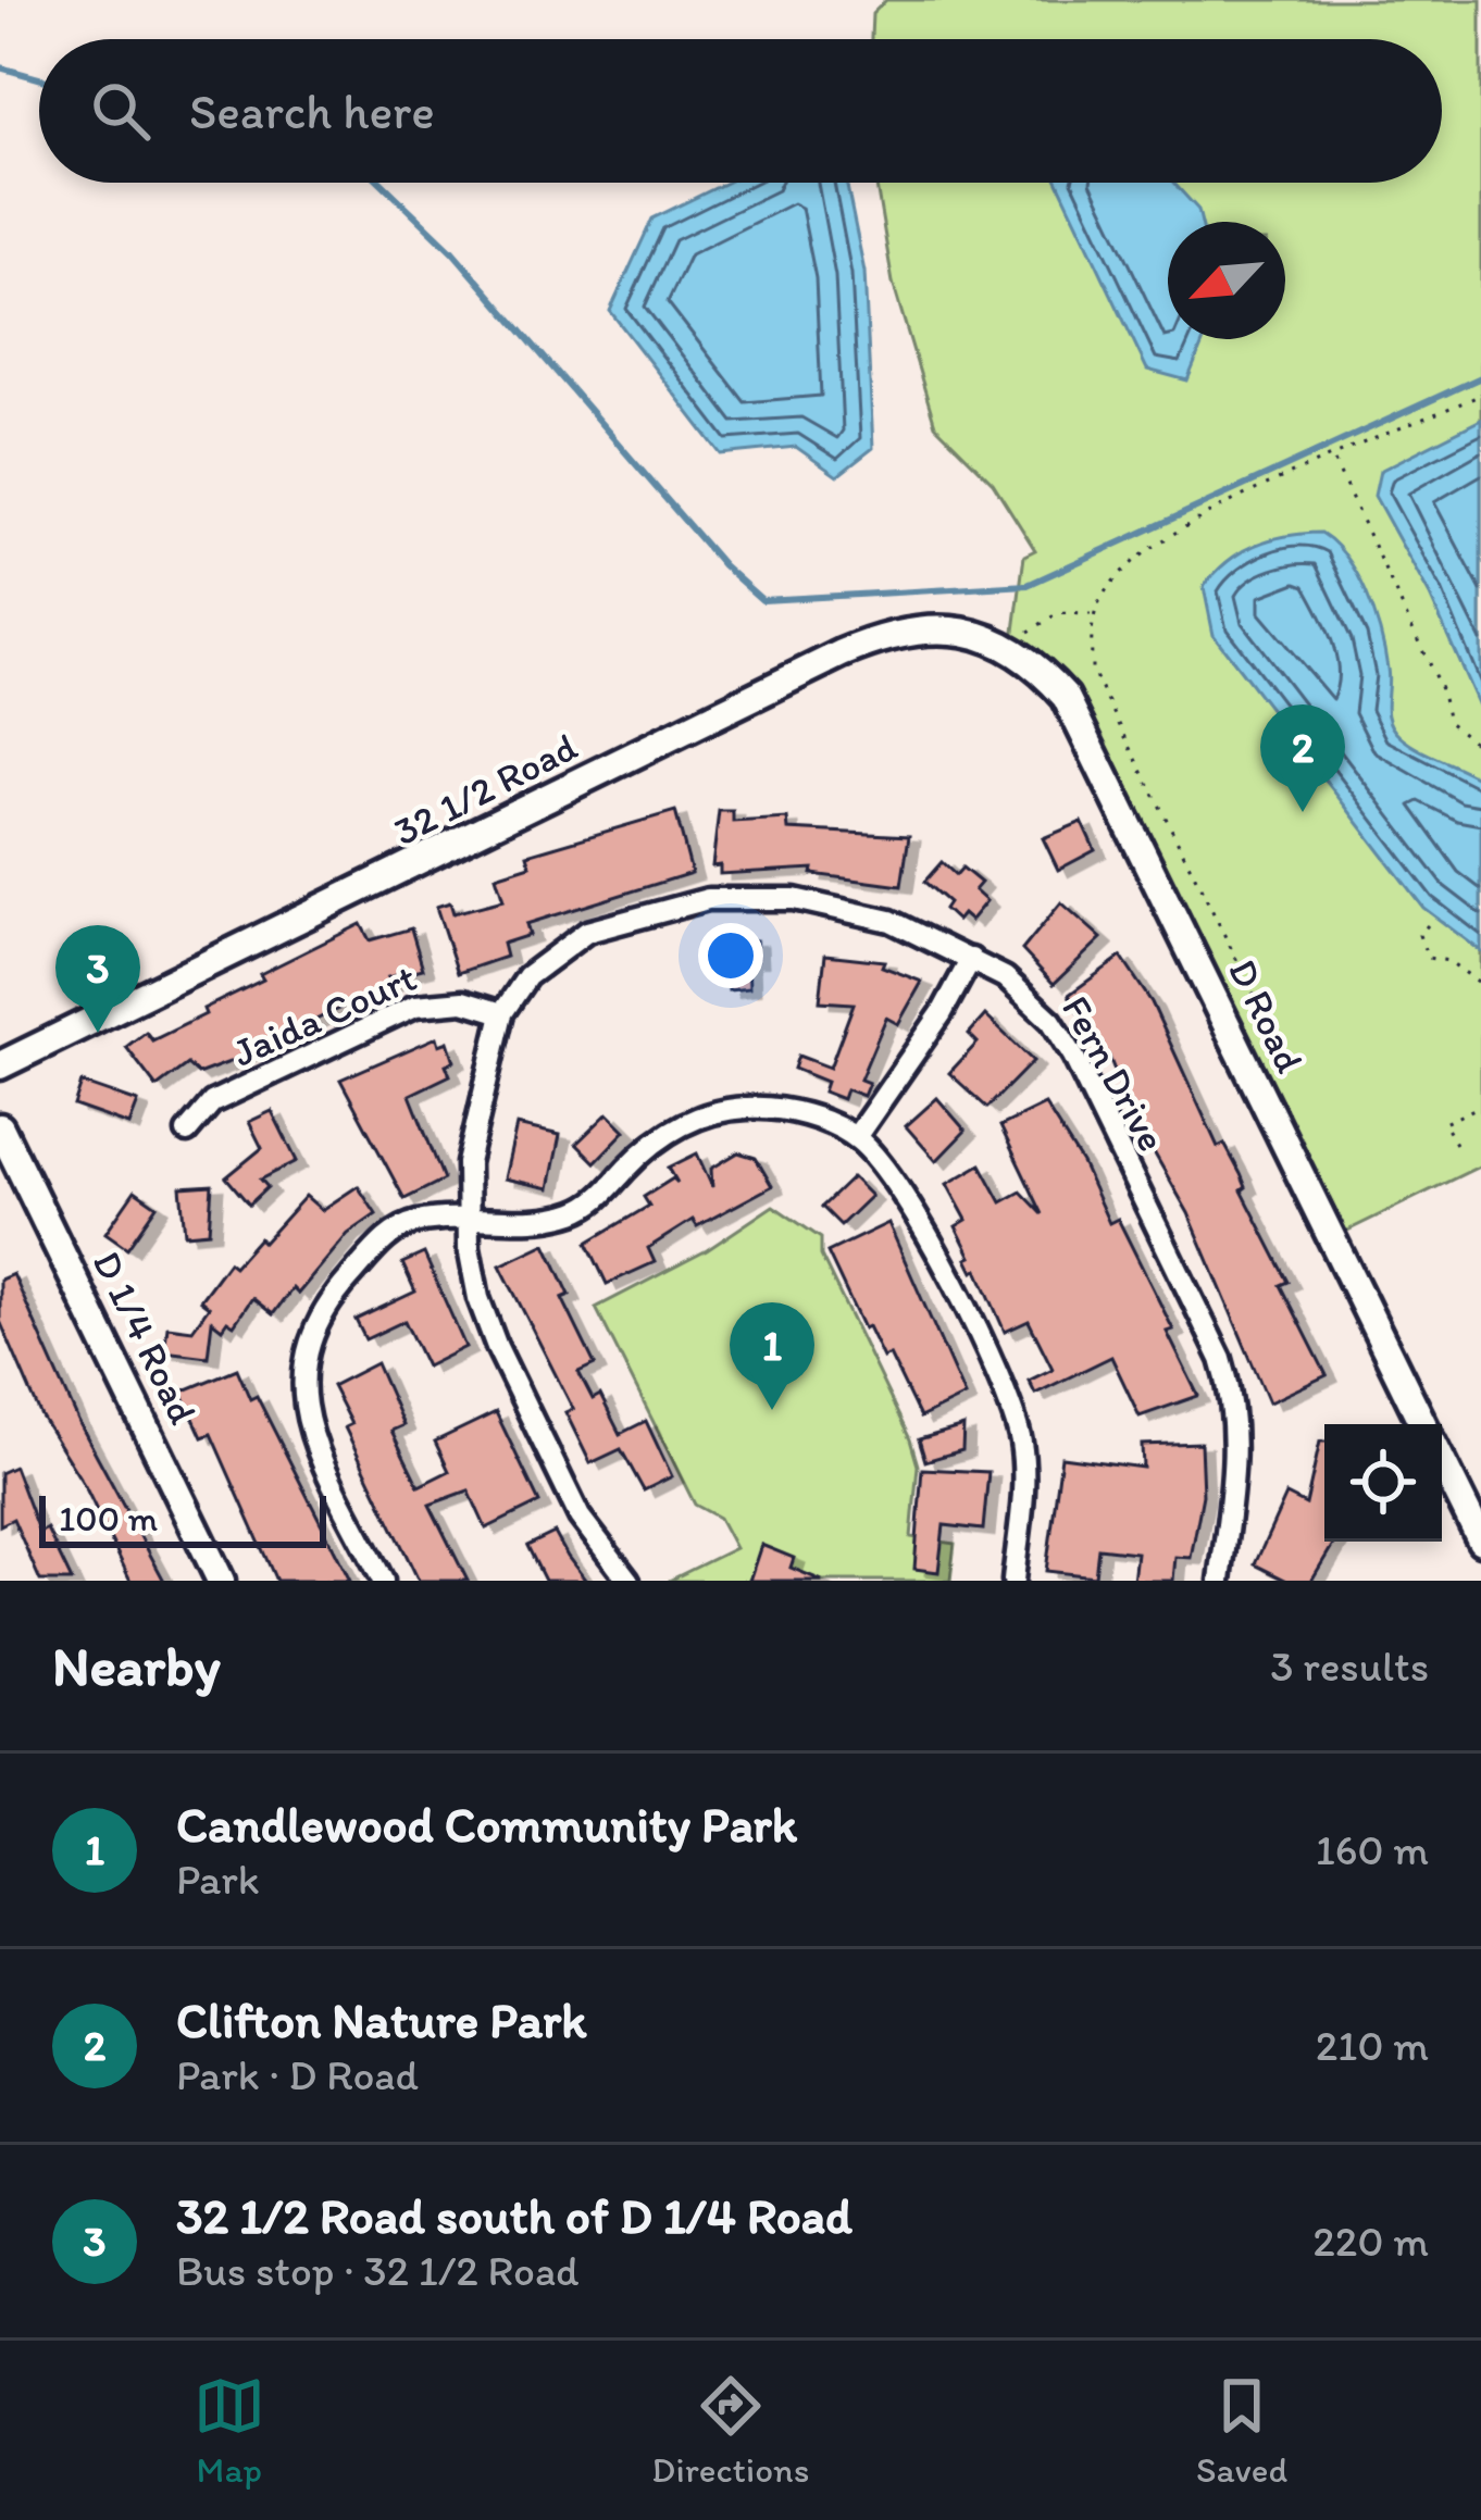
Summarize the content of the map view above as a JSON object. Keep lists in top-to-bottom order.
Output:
{
  "streets": {
    "street": [
      "32 1/2 Road",
      "Jaida Court",
      "D Road",
      "Fern Drive",
      "D 1/4 Road"
    ]
  },
  "crossings": [
    ["32 1/2 Road", "D Road"],
    ["Jaida Court", "Fern Drive"]
  ],
  "scale_bar": "100 m",
  "north": "bottom left",
  "page": {
    "search": "Search here",
    "pins": ["2", "3", "1"],
    "scale": "100 m",
    "heading": ["Nearby", "3 results"],
    "list": [
      {
        "mark": "1",
        "name": "Candlewood Community Park",
        "note": "Park",
        "value": "160 m"
      },
      {
        "mark": "2",
        "name": "Clifton Nature Park",
        "note": "Park · D Road",
        "value": "210 m"
      },
      {
        "mark": "3",
        "name": "32 1/2 Road south of D 1/4 Road",
        "note": "Bus stop · 32 1/2 Road",
        "value": "220 m"
      }
    ],
    "nav": ["Map", "Directions", "Saved"]
  }
}
